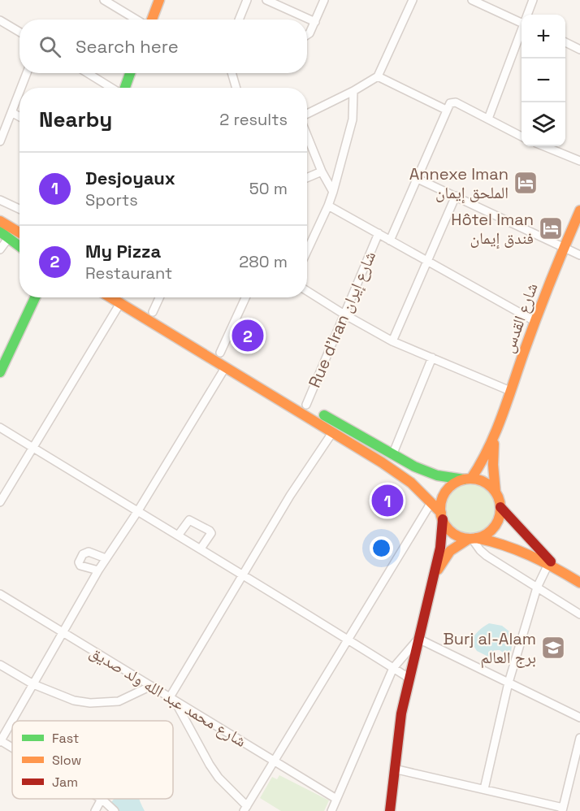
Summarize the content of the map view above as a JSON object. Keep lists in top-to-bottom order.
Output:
{
  "streets": {
    "main road": ["شارع القدس"],
    "street": ["Rue d'Iran شارع إيران", "شارع محمد عبد الله ولد صديق"]
  },
  "places": {
    "hotel": ["Annexe Iman الملحق إيمان", "Hôtel Iman فندق إيمان"],
    "school or university": ["Burj al-Alam برج العالم"]
  },
  "legend": ["Fast", "Slow", "Jam"],
  "page": {
    "map_buttons": ["+", "−"],
    "search": "Search here",
    "heading": ["Nearby", "2 results"],
    "list": [
      {
        "mark": "1",
        "name": "Desjoyaux",
        "note": "Sports",
        "value": "50 m"
      },
      {
        "mark": "2",
        "name": "My Pizza",
        "note": "Restaurant",
        "value": "280 m"
      }
    ],
    "pins": ["2", "1"]
  }
}
